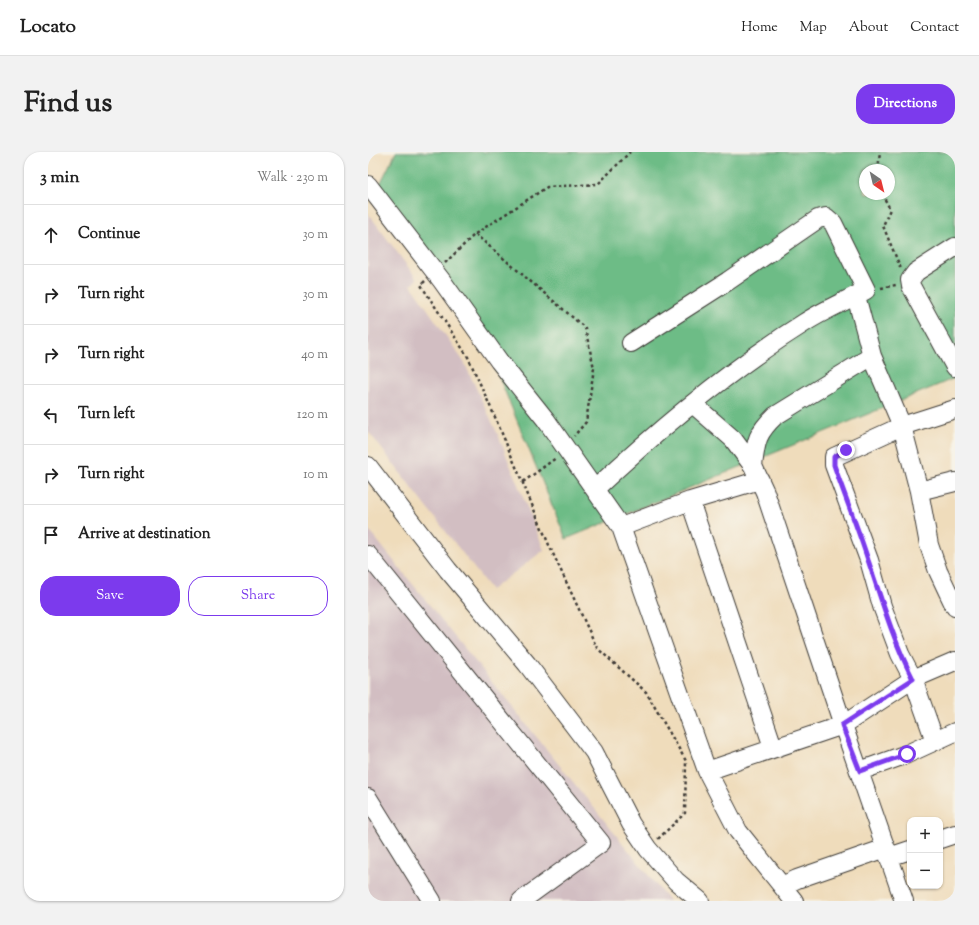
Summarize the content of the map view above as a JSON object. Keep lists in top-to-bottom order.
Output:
{
  "north": "bottom right",
  "page": {
    "header": "Locato",
    "nav": [
      "Home",
      "Map",
      "About",
      "Contact"
    ],
    "title": "Find us",
    "buttons": [
      "Directions",
      ["Save", "Share"]
    ],
    "heading": ["3 min", "Walk · 230 m"],
    "list": [
      ["Continue", "30 m"],
      ["Turn right", "30 m"],
      ["Turn right", "40 m"],
      ["Turn left", "120 m"],
      ["Turn right", "10 m"],
      "Arrive at destination"
    ],
    "map_buttons": ["+", "−"]
  }
}
